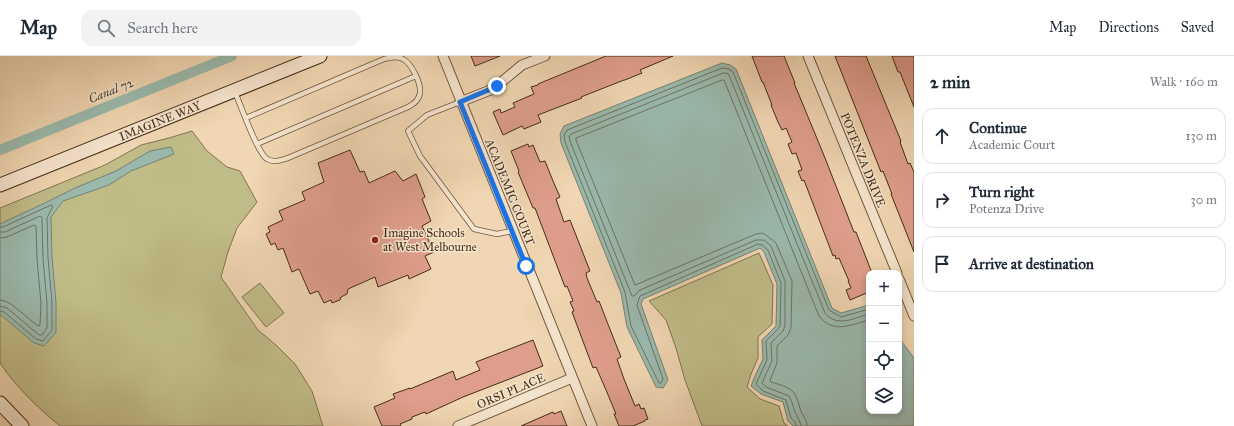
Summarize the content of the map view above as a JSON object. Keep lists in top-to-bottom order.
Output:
{
  "streets": {
    "street": [
      "IMAGINE WAY",
      "POTENZA DRIVE",
      "ACADEMIC COURT",
      "ORSI PLACE"
    ]
  },
  "crossings": [
    ["ACADEMIC COURT", "ORSI PLACE"]
  ],
  "water": ["Canal 72"],
  "places": ["Imagine Schools at West Melbourne"],
  "page": {
    "header": "Map",
    "search": "Search here",
    "nav": ["Map", "Directions", "Saved"],
    "heading": ["2 min", "Walk · 160 m"],
    "list": [
      ["Continue", "Academic Court", "130 m"],
      ["Turn right", "Potenza Drive", "30 m"],
      "Arrive at destination"
    ],
    "map_buttons": ["+", "−"]
  }
}
